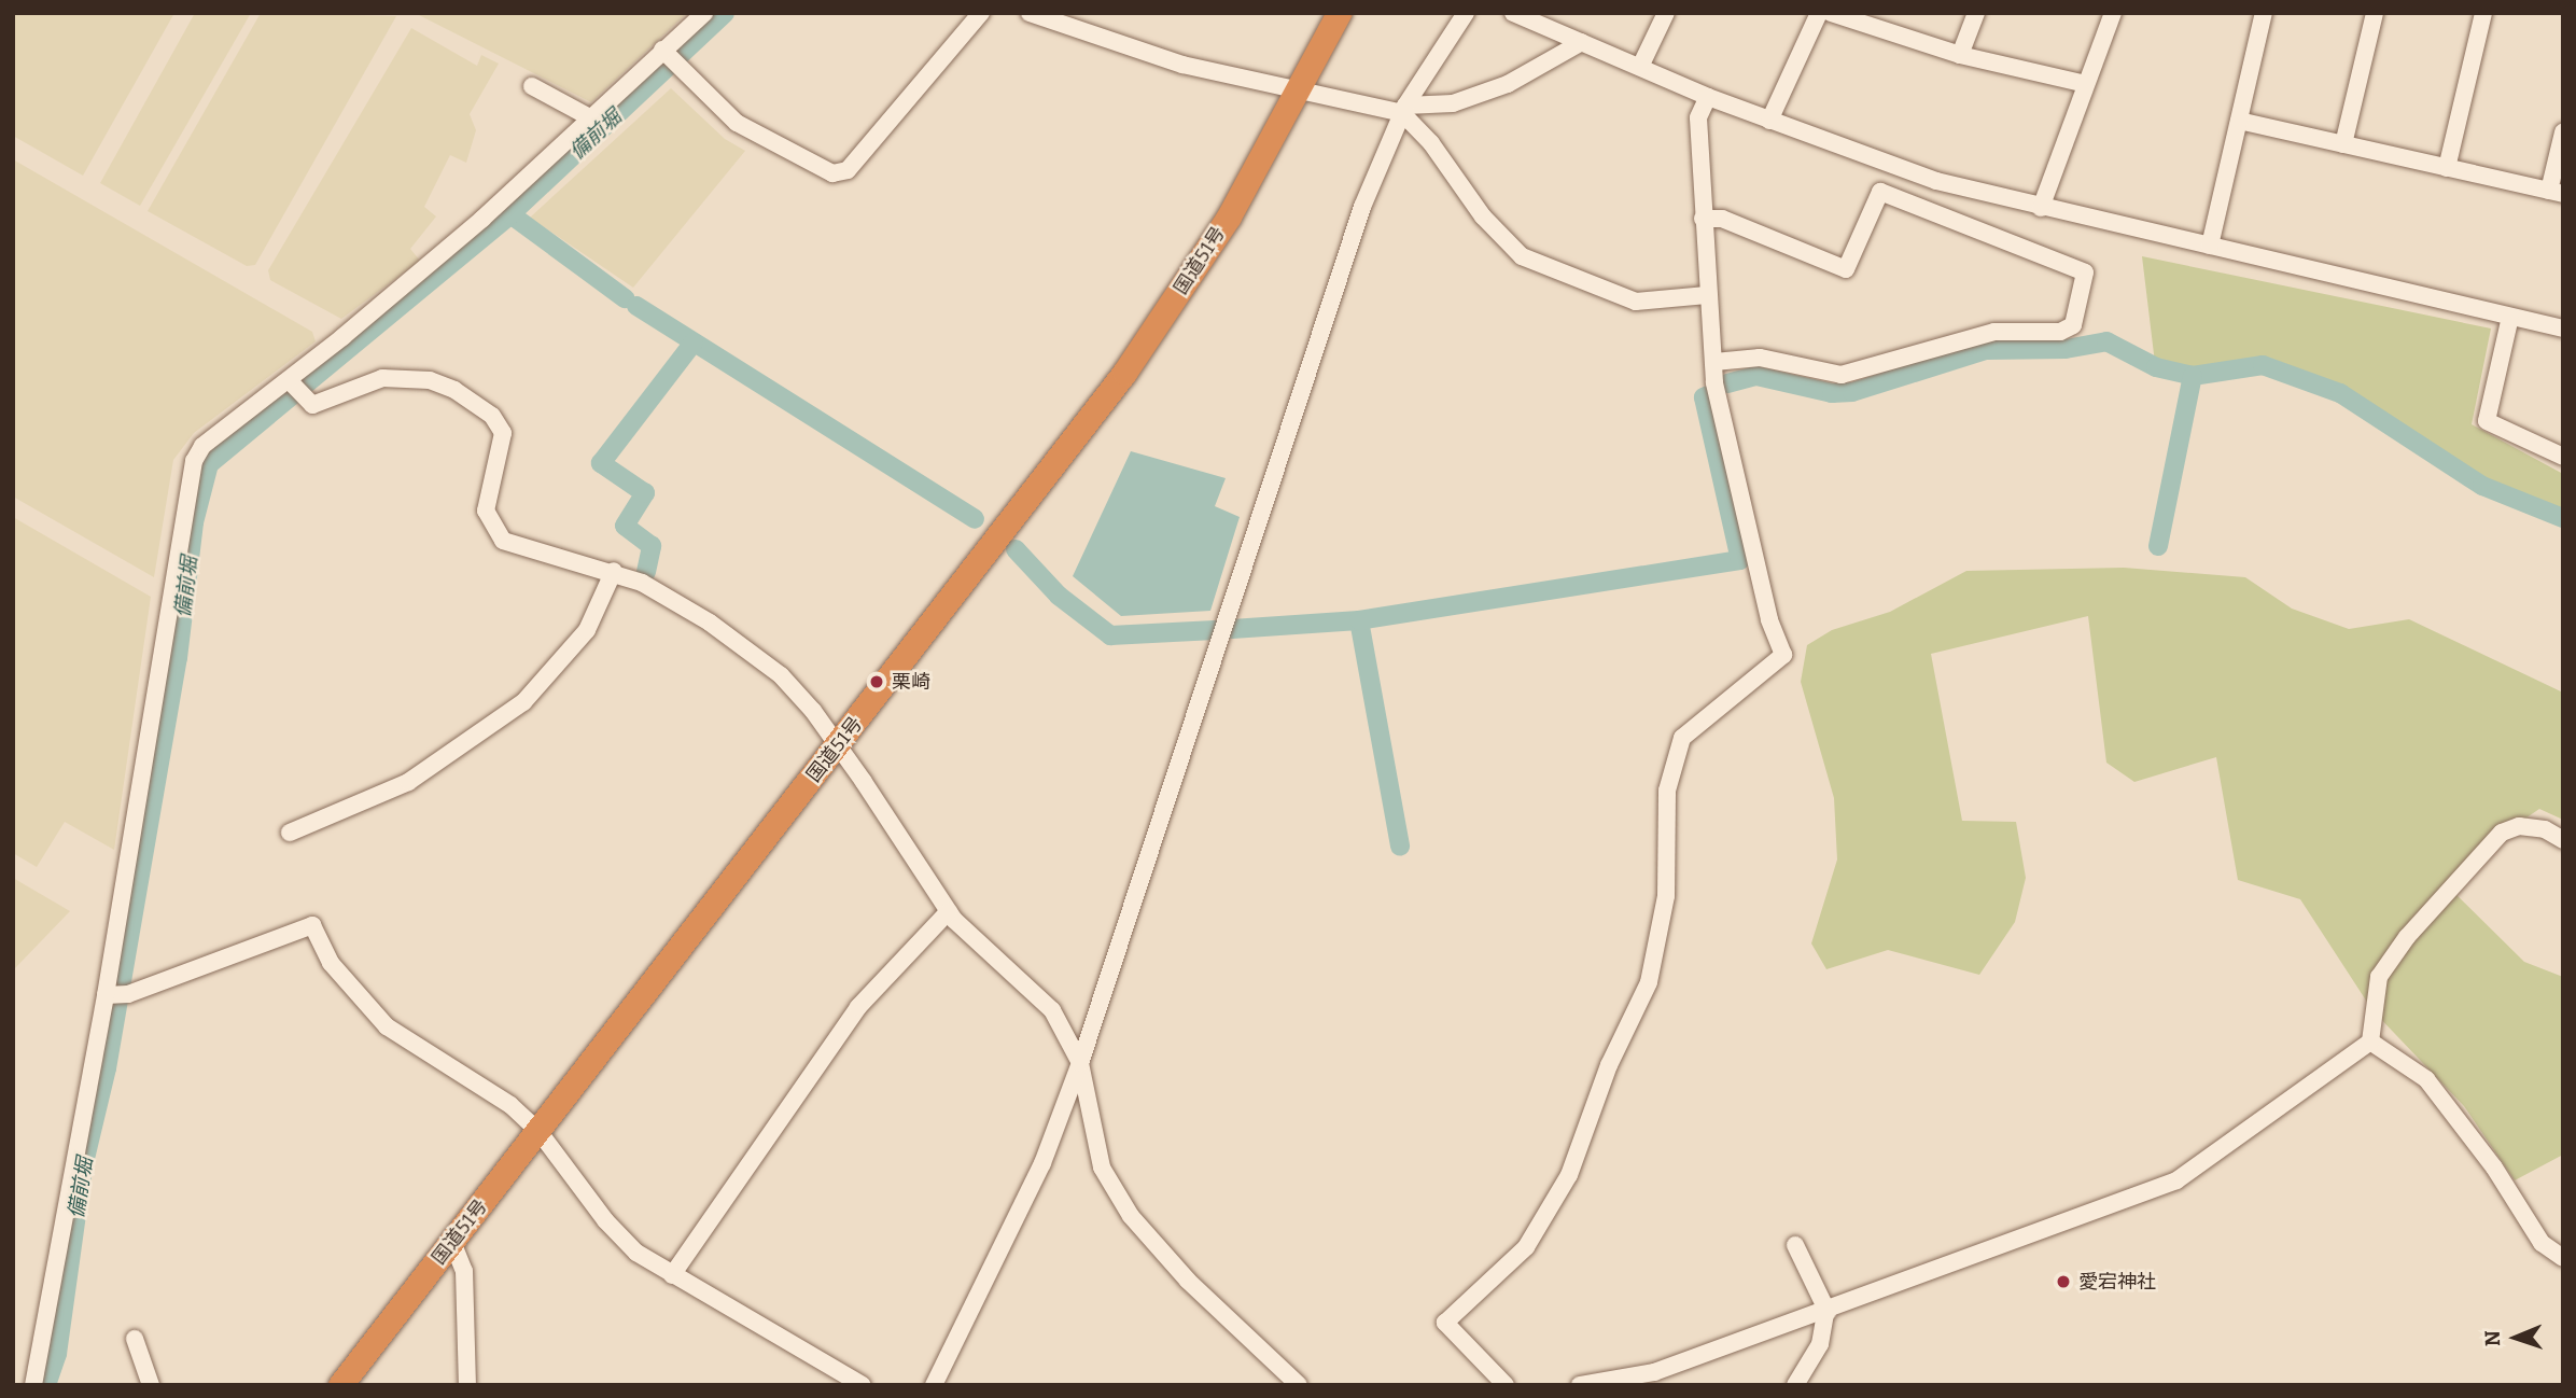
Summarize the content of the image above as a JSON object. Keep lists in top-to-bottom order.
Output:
{
  "streets": {
    "highway": ["国道51号"]
  },
  "water": ["備前堀"],
  "places": ["栗崎", "愛宕神社"],
  "north": "left"
}
